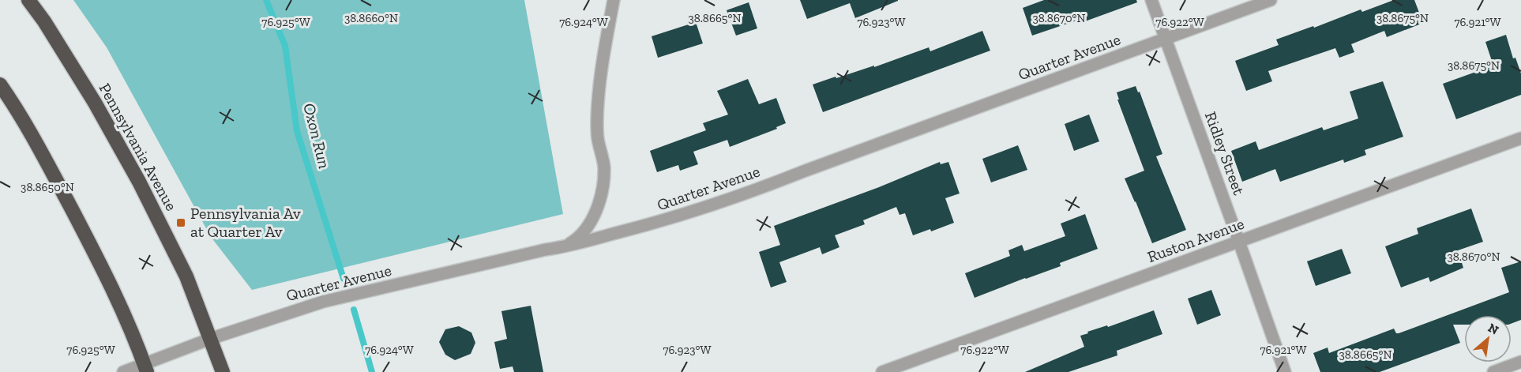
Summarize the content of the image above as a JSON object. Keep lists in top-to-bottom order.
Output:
{
  "streets": {
    "highway": ["Pennsylvania Avenue"],
    "street": ["Quarter Avenue", "Ridley Street", "Ruston Avenue"]
  },
  "crossings": [
    ["Quarter Avenue", "Pennsylvania Avenue"],
    ["Quarter Avenue", "Ridley Street"],
    ["Ridley Street", "Ruston Avenue"]
  ],
  "water": ["Oxon Run"],
  "places": {
    "transit": ["Pennsylvania Av at Quarter Av"]
  },
  "north": "top right",
  "coordinates": [
    "38.8660°N",
    "38.8665°N",
    "38.8670°N",
    "38.8675°N",
    "76.925°W",
    "76.924°W",
    "76.923°W",
    "76.922°W",
    "76.921°W",
    "38.8650°N"
  ]
}
